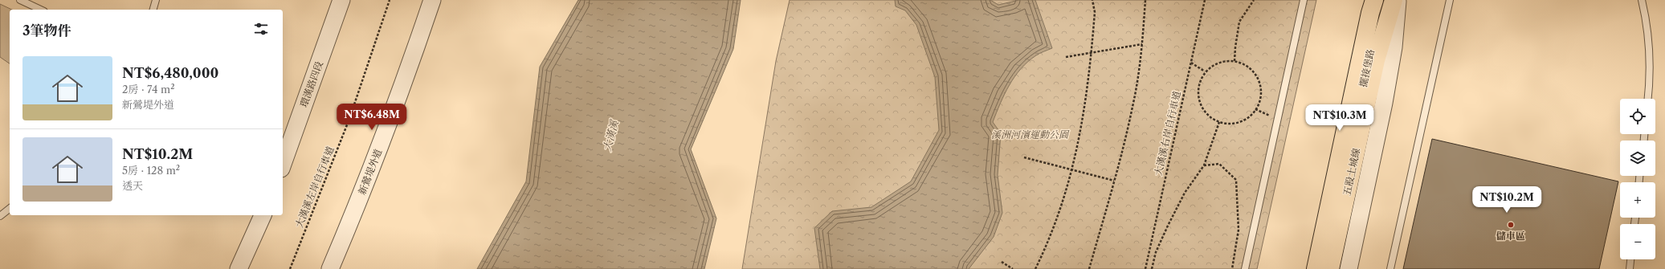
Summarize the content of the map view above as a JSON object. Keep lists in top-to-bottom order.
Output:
{
  "streets": {
    "highway": ["五股土城線"],
    "street": ["擺接堡路", "環漢路四段", "新鶯堤外道"],
    "path": ["大漢溪右岸自行車道", "大漢溪左岸自行車道"]
  },
  "water": ["大漢溪"],
  "parks": ["溪洲河濱運動公園"],
  "places": ["儲車區"],
  "page": {
    "heading": "3筆物件",
    "list": [
      {
        "name": "NT$6,480,000",
        "note": "2房 · 74 m² · 新鶯堤外道"
      },
      {
        "name": "NT$10.2M",
        "note": "5房 · 128 m² · 透天"
      }
    ],
    "map_buttons": ["+", "−"],
    "price": ["NT$6.48M", "NT$10.3M", "NT$10.2M"]
  }
}
